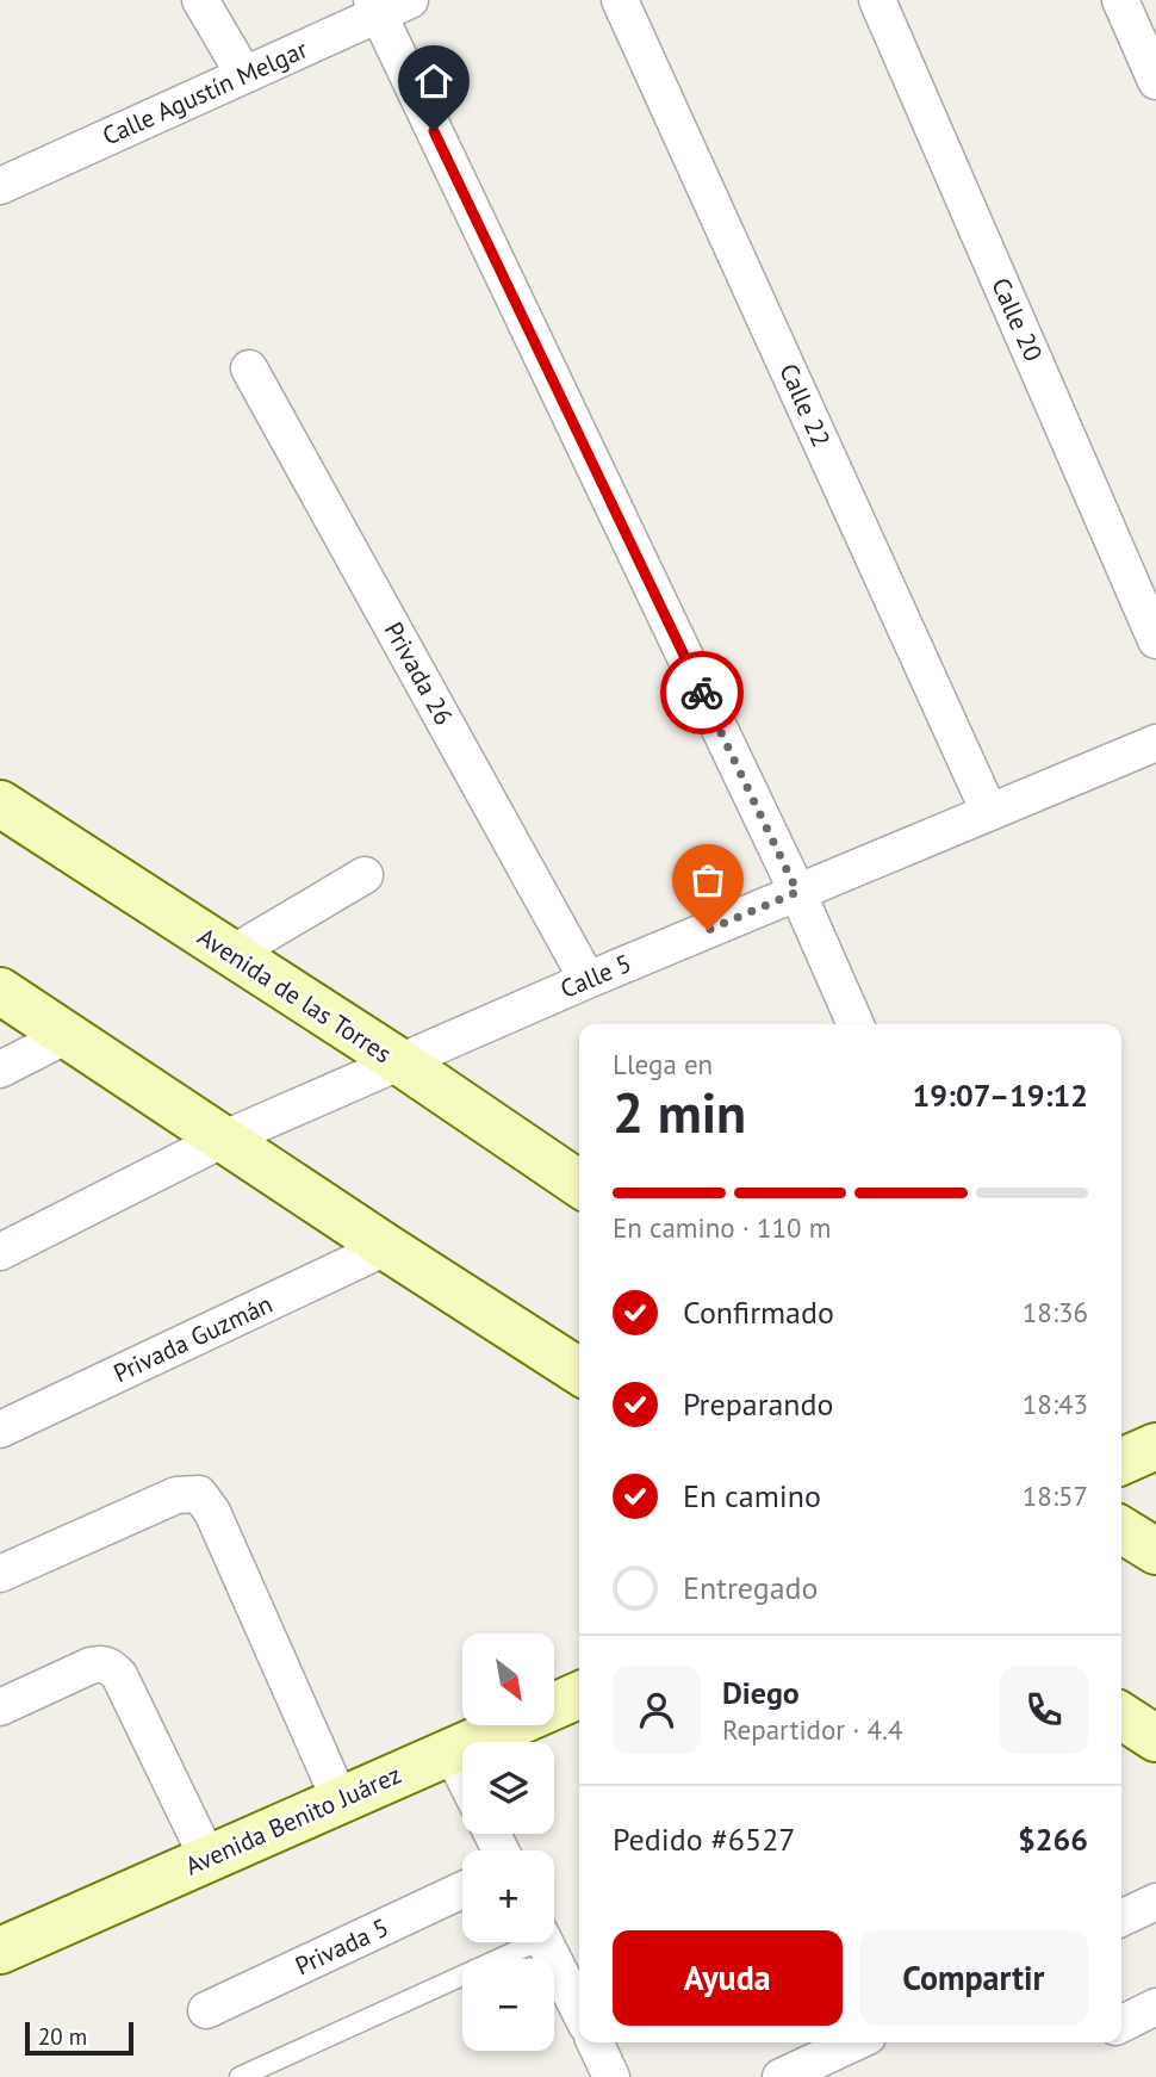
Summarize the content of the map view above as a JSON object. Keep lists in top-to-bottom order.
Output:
{
  "streets": {
    "main road": ["Avenida de las Torres", "Avenida Benito Juárez"],
    "street": [
      "Calle Agustín Melgar",
      "Calle 20",
      "Calle 22",
      "Privada 26",
      "Calle 5",
      "Privada Guzmán",
      "Privada 5"
    ]
  },
  "crossings": [
    ["Calle 22", "Calle 5"],
    ["Privada 26", "Calle 5"],
    ["Calle 5", "Avenida de las Torres"]
  ],
  "scale_bar": "20 m",
  "north": "bottom right",
  "page": {
    "heading": ["2 min", "Llega en", "19:07–19:12"],
    "panel": [
      "Diego",
      "Repartidor · 4.4",
      "Pedido #6527",
      "$266"
    ],
    "bar": "En camino · 110 m",
    "list": [
      ["Confirmado", "18:36"],
      ["Preparando", "18:43"],
      ["En camino", "18:57"],
      "Entregado"
    ],
    "map_buttons": ["+", "−"],
    "buttons": ["Ayuda", "Compartir"],
    "scale": "20 m"
  }
}
